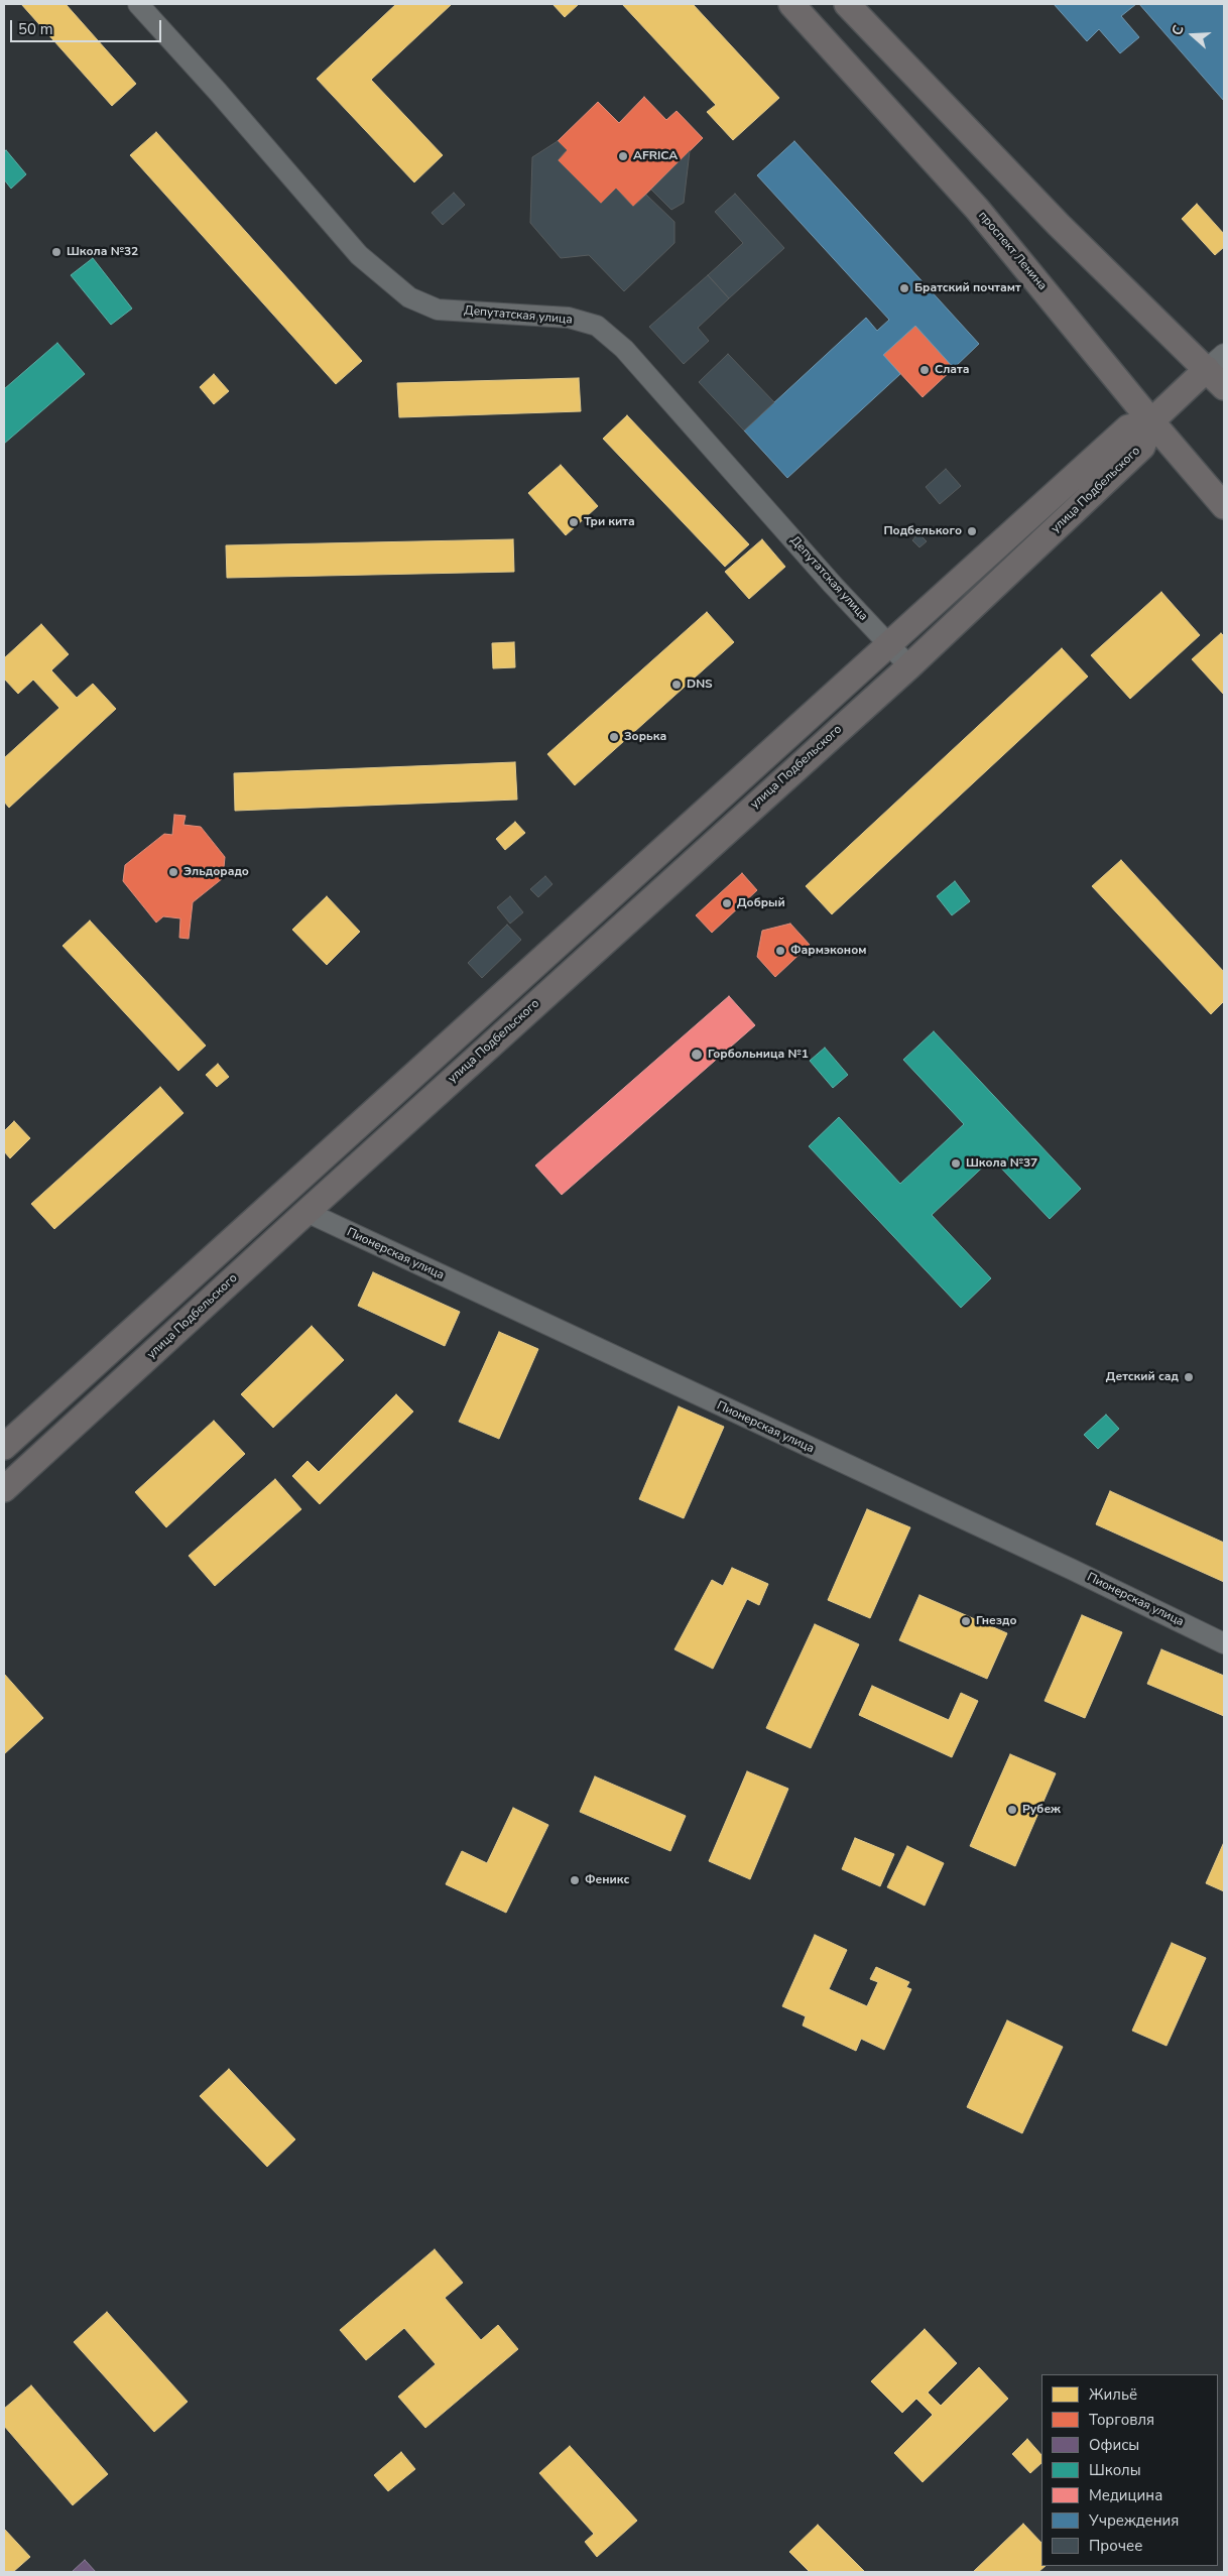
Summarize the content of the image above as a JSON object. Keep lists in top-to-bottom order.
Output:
{
  "streets": {
    "main road": ["проспект Ленина", "улица Подбельского"],
    "street": ["Депутатская улица", "Пионерская улица"]
  },
  "crossings": [
    ["проспект Ленина", "улица Подбельского"],
    ["Депутатская улица", "улица Подбельского"],
    ["улица Подбельского", "Пионерская улица"]
  ],
  "places": [
    "AFRICA",
    "Школа №32",
    "Братский почтамт",
    "Слата",
    "Три кита",
    "Подбелького",
    "DNS",
    "Зорька",
    "Эльдорадо",
    "Добрый",
    "Фармэконом",
    "Горбольница №1",
    "Школа №37",
    "Детский сад",
    "Гнездо",
    "Рубеж",
    "Феникс"
  ],
  "legend": [
    "Жильё",
    "Торговля",
    "Офисы",
    "Школы",
    "Медицина",
    "Учреждения",
    "Прочее"
  ],
  "scale_bar": "50 m",
  "north": "left"
}
